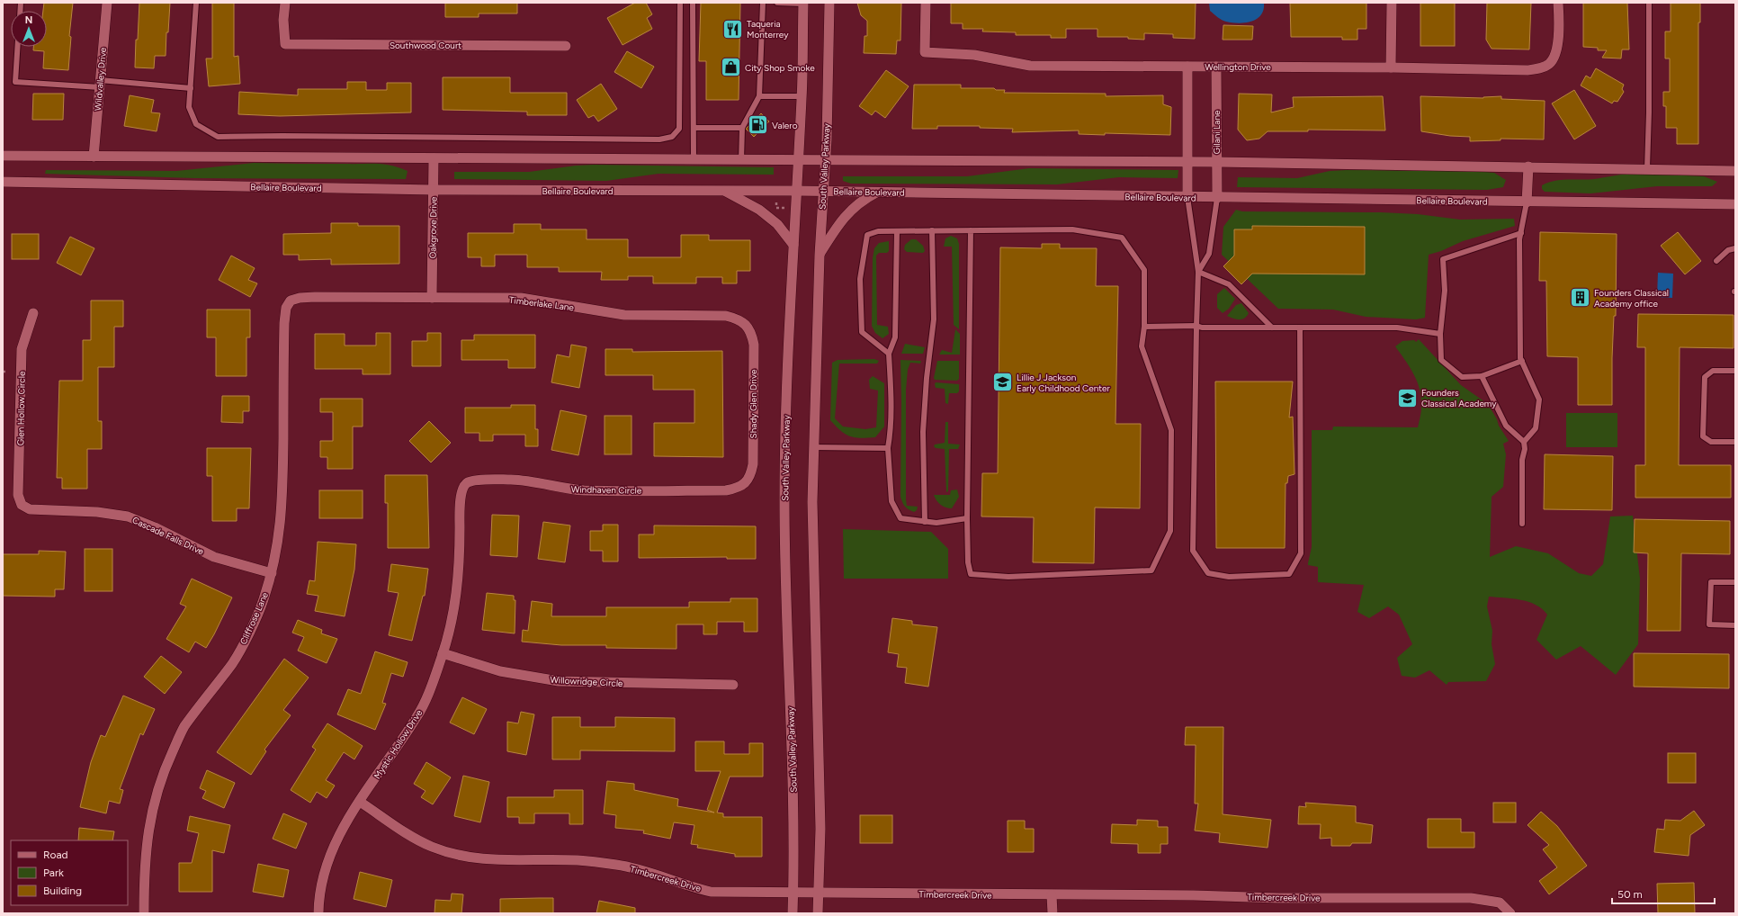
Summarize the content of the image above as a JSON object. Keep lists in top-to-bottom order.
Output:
{
  "streets": {
    "street": [
      "Southwood Court",
      "Wellington Drive",
      "Wildvalley Drive",
      "Gilani Lane",
      "South Valley Parkway",
      "Bellaire Boulevard",
      "Oakgrove Drive",
      "Timberlake Lane",
      "Shady Glen Drive",
      "Glen Hollow Circle",
      "Windhaven Circle",
      "Cascade Falls Drive",
      "Cliffrose Lane",
      "Willowridge Circle",
      "Mystic Hollow Drive",
      "Timbercreek Drive"
    ]
  },
  "crossings": [
    ["Wellington Drive", "Gilani Lane"],
    ["Gilani Lane", "Bellaire Boulevard"],
    ["South Valley Parkway", "Bellaire Boulevard"],
    ["South Valley Parkway", "Timbercreek Drive"],
    ["Bellaire Boulevard", "Oakgrove Drive"],
    ["Oakgrove Drive", "Timberlake Lane"],
    ["Timberlake Lane", "Shady Glen Drive"],
    ["Timberlake Lane", "Cliffrose Lane"],
    ["Shady Glen Drive", "Windhaven Circle"],
    ["Glen Hollow Circle", "Cascade Falls Drive"],
    ["Windhaven Circle", "Mystic Hollow Drive"],
    ["Cascade Falls Drive", "Cliffrose Lane"],
    ["Willowridge Circle", "Mystic Hollow Drive"],
    ["Mystic Hollow Drive", "Timbercreek Drive"]
  ],
  "places": {
    "restaurant": ["Taqueria Monterrey"],
    "shop": ["City Shop Smoke"],
    "fuel station": ["Valero"],
    "building": ["Founders Classical Academy office"],
    "school or university": ["Lillie J Jackson Early Childhood Center", "Founders Classical Academy"]
  },
  "legend": ["Road", "Park", "Building"],
  "scale_bar": "50 m",
  "north": "top"
}
